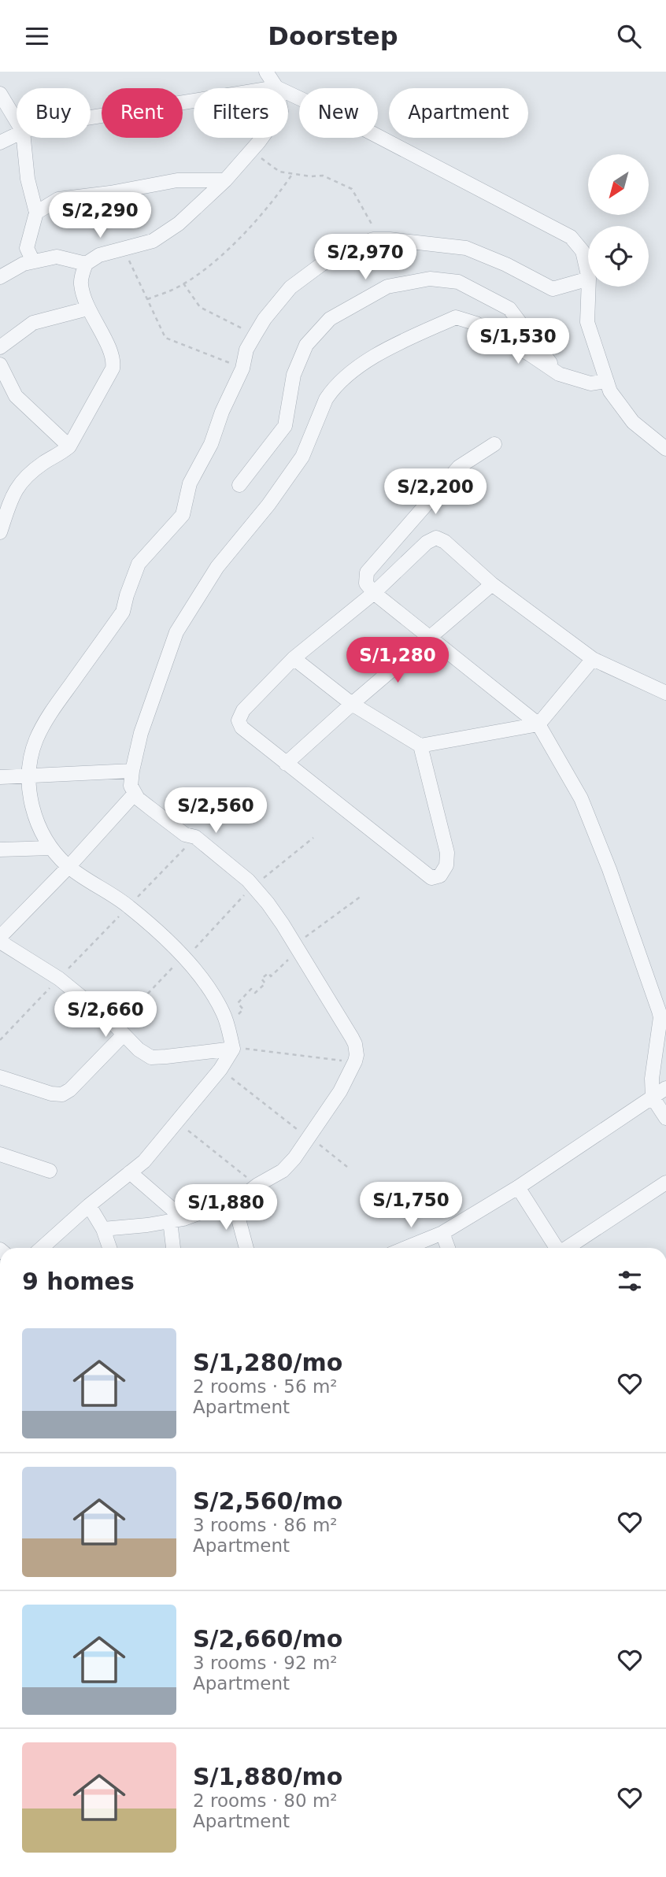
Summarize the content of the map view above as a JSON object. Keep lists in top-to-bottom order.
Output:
{
  "north": "bottom left",
  "page": {
    "header": "Doorstep",
    "chip": [
      "Buy",
      "Rent",
      "Filters",
      "New",
      "Apartment"
    ],
    "price": [
      "S/2,290",
      "S/2,970",
      "S/1,530",
      "S/2,200",
      "S/1,280",
      "S/2,560",
      "S/2,660",
      "S/1,750",
      "S/1,880"
    ],
    "heading": "9 homes",
    "list": [
      {
        "name": "S/1,280/mo",
        "note": "2 rooms · 56 m² · Apartment"
      },
      {
        "name": "S/2,560/mo",
        "note": "3 rooms · 86 m² · Apartment"
      },
      {
        "name": "S/2,660/mo",
        "note": "3 rooms · 92 m² · Apartment"
      },
      {
        "name": "S/1,880/mo",
        "note": "2 rooms · 80 m² · Apartment"
      }
    ]
  }
}
